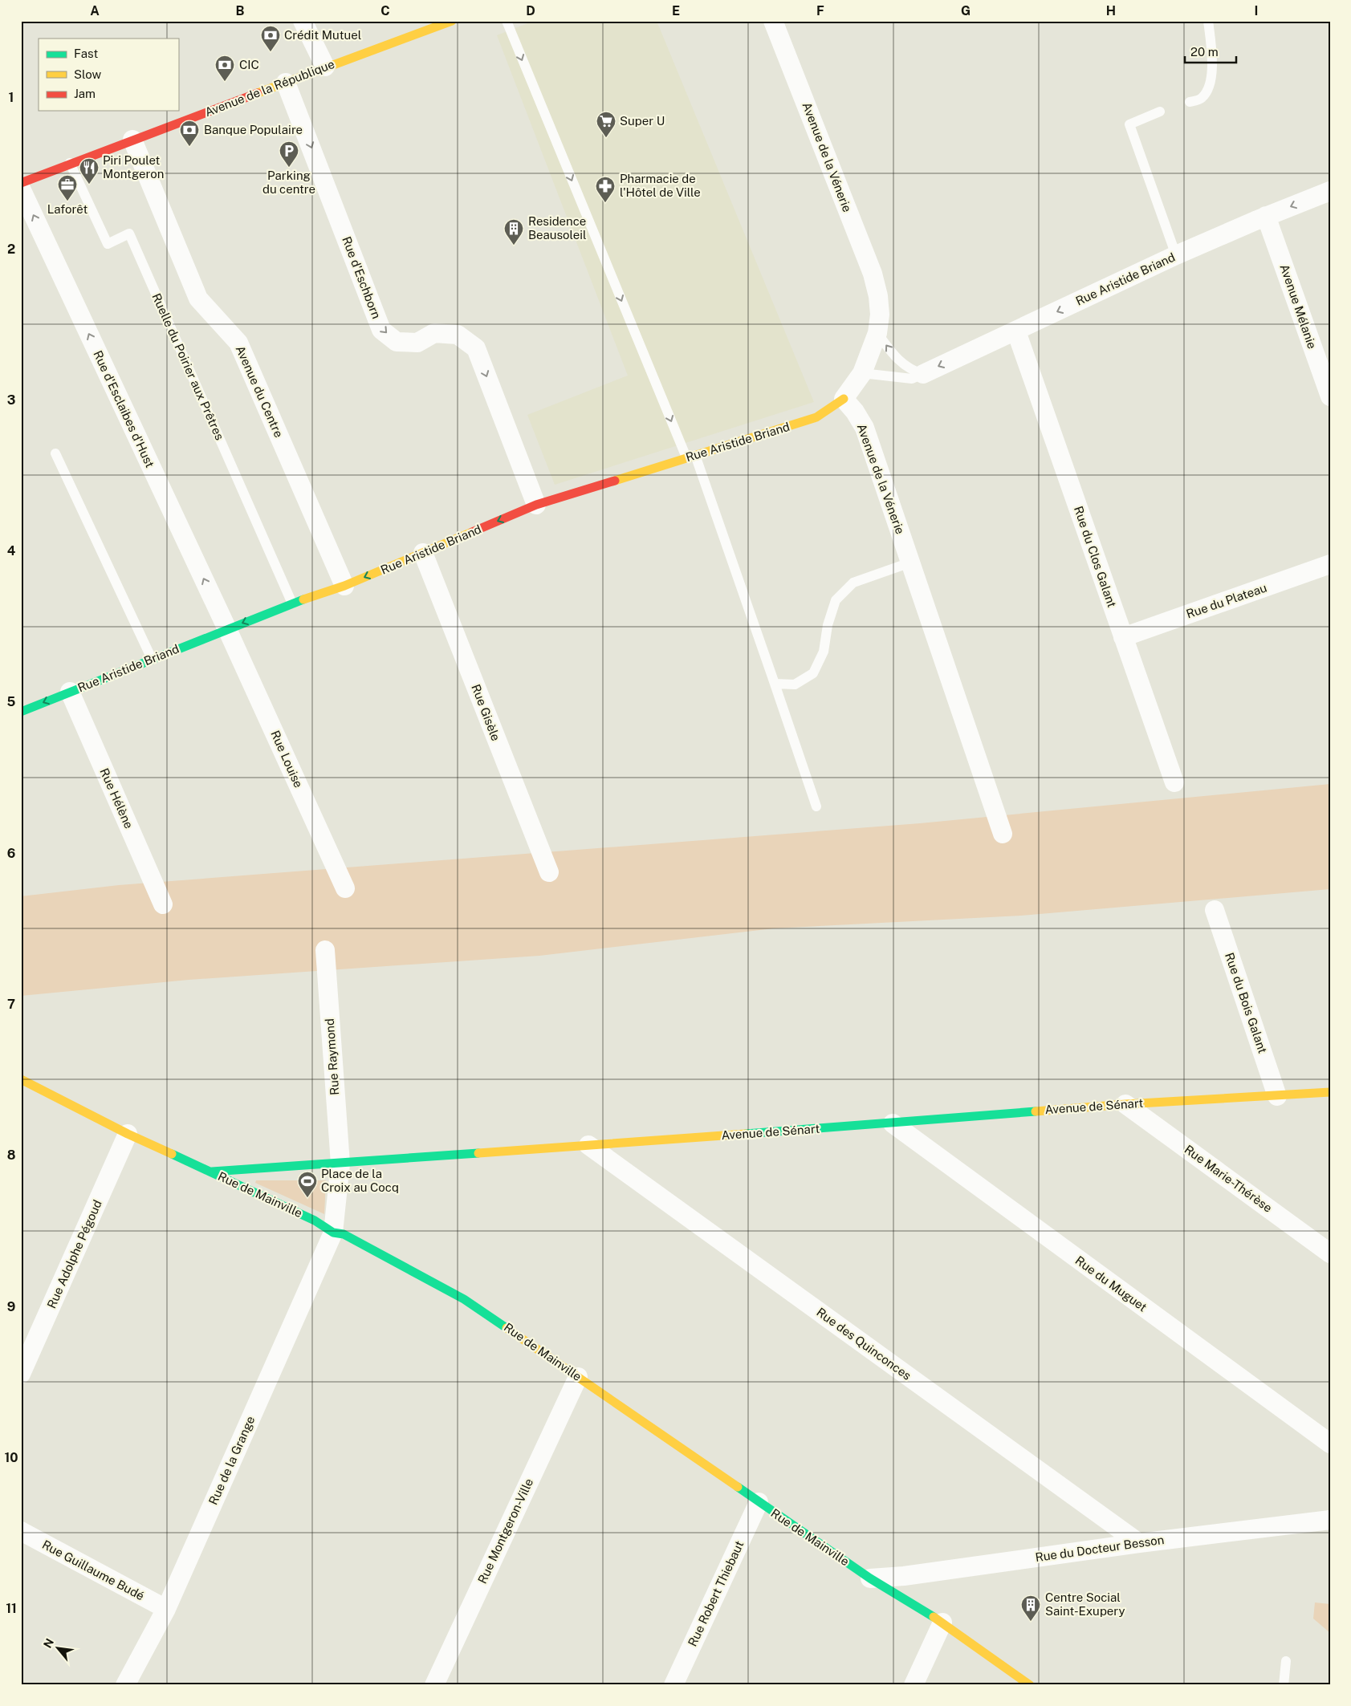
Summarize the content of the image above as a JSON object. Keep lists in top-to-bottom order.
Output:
{
  "streets": {
    "street": [
      "Avenue de la République",
      "Avenue de la Vénerie",
      "Rue d'Eschborn",
      "Rue Aristide Briand",
      "Avenue Mélanie",
      "Avenue du Centre",
      "Rue d'Esclaibes d'Hust",
      "Rue du Clos Galant",
      "Rue du Plateau",
      "Rue Gisèle",
      "Rue Louise",
      "Rue Hélène",
      "Rue du Bois Galant",
      "Rue Raymond",
      "Avenue de Sénart",
      "Rue Marie-Thérèse",
      "Rue de Mainville",
      "Rue Adolphe Pégoud",
      "Rue du Muguet",
      "Rue des Quinconces",
      "Rue de la Grange",
      "Rue Montgeron-Ville",
      "Rue du Docteur Besson",
      "Rue Guillaume Budé",
      "Rue Robert Thiebaut"
    ],
    "lane": ["Ruelle du Poirier aux Prêtres"]
  },
  "crossings": [
    ["Avenue de la République", "Rue d'Eschborn"],
    ["Avenue de la République", "Ruelle du Poirier aux Prêtres"],
    ["Avenue de la République", "Avenue du Centre"],
    ["Avenue de la Vénerie", "Rue Aristide Briand"],
    ["Rue d'Eschborn", "Rue Aristide Briand"],
    ["Rue Aristide Briand", "Avenue Mélanie"],
    ["Rue Aristide Briand", "Ruelle du Poirier aux Prêtres"],
    ["Rue Aristide Briand", "Avenue du Centre"],
    ["Rue Aristide Briand", "Rue d'Esclaibes d'Hust"],
    ["Rue Aristide Briand", "Rue du Clos Galant"],
    ["Rue Aristide Briand", "Rue Gisèle"],
    ["Rue Aristide Briand", "Rue Louise"],
    ["Rue Aristide Briand", "Rue Hélène"],
    ["Rue d'Esclaibes d'Hust", "Rue Louise"],
    ["Rue du Clos Galant", "Rue du Plateau"],
    ["Rue du Bois Galant", "Avenue de Sénart"],
    ["Rue Raymond", "Avenue de Sénart"],
    ["Avenue de Sénart", "Rue Marie-Thérèse"],
    ["Avenue de Sénart", "Rue de Mainville"],
    ["Avenue de Sénart", "Rue du Muguet"],
    ["Avenue de Sénart", "Rue des Quinconces"],
    ["Rue de Mainville", "Rue Adolphe Pégoud"],
    ["Rue de Mainville", "Rue de la Grange"],
    ["Rue de Mainville", "Rue Montgeron-Ville"],
    ["Rue de Mainville", "Rue du Docteur Besson"],
    ["Rue de Mainville", "Rue Robert Thiebaut"],
    ["Rue des Quinconces", "Rue du Docteur Besson"],
    ["Rue de la Grange", "Rue Guillaume Budé"]
  ],
  "one_way": ["Rue d'Eschborn", "Rue Aristide Briand", "Rue d'Esclaibes d'Hust"],
  "places": {
    "bank": ["Crédit Mutuel", "CIC", "Banque Populaire"],
    "supermarket": ["Super U"],
    "parking": ["Parking du centre"],
    "restaurant": ["Piri Poulet Montgeron"],
    "office": ["Laforêt"],
    "pharmacy": ["Pharmacie de l'Hôtel de Ville"],
    "building": ["Residence Beausoleil", "Centre Social Saint-Exupery"],
    "sports": ["Place de la Croix au Cocq"]
  },
  "legend": ["Fast", "Slow", "Jam"],
  "scale_bar": "20 m",
  "north": "top left",
  "grid": {
    "columns": [
      "A",
      "B",
      "C",
      "D",
      "E",
      "F",
      "G",
      "H",
      "I"
    ],
    "rows": [
      "1",
      "2",
      "3",
      "4",
      "5",
      "6",
      "7",
      "8",
      "9",
      "10",
      "11"
    ]
  }
}
